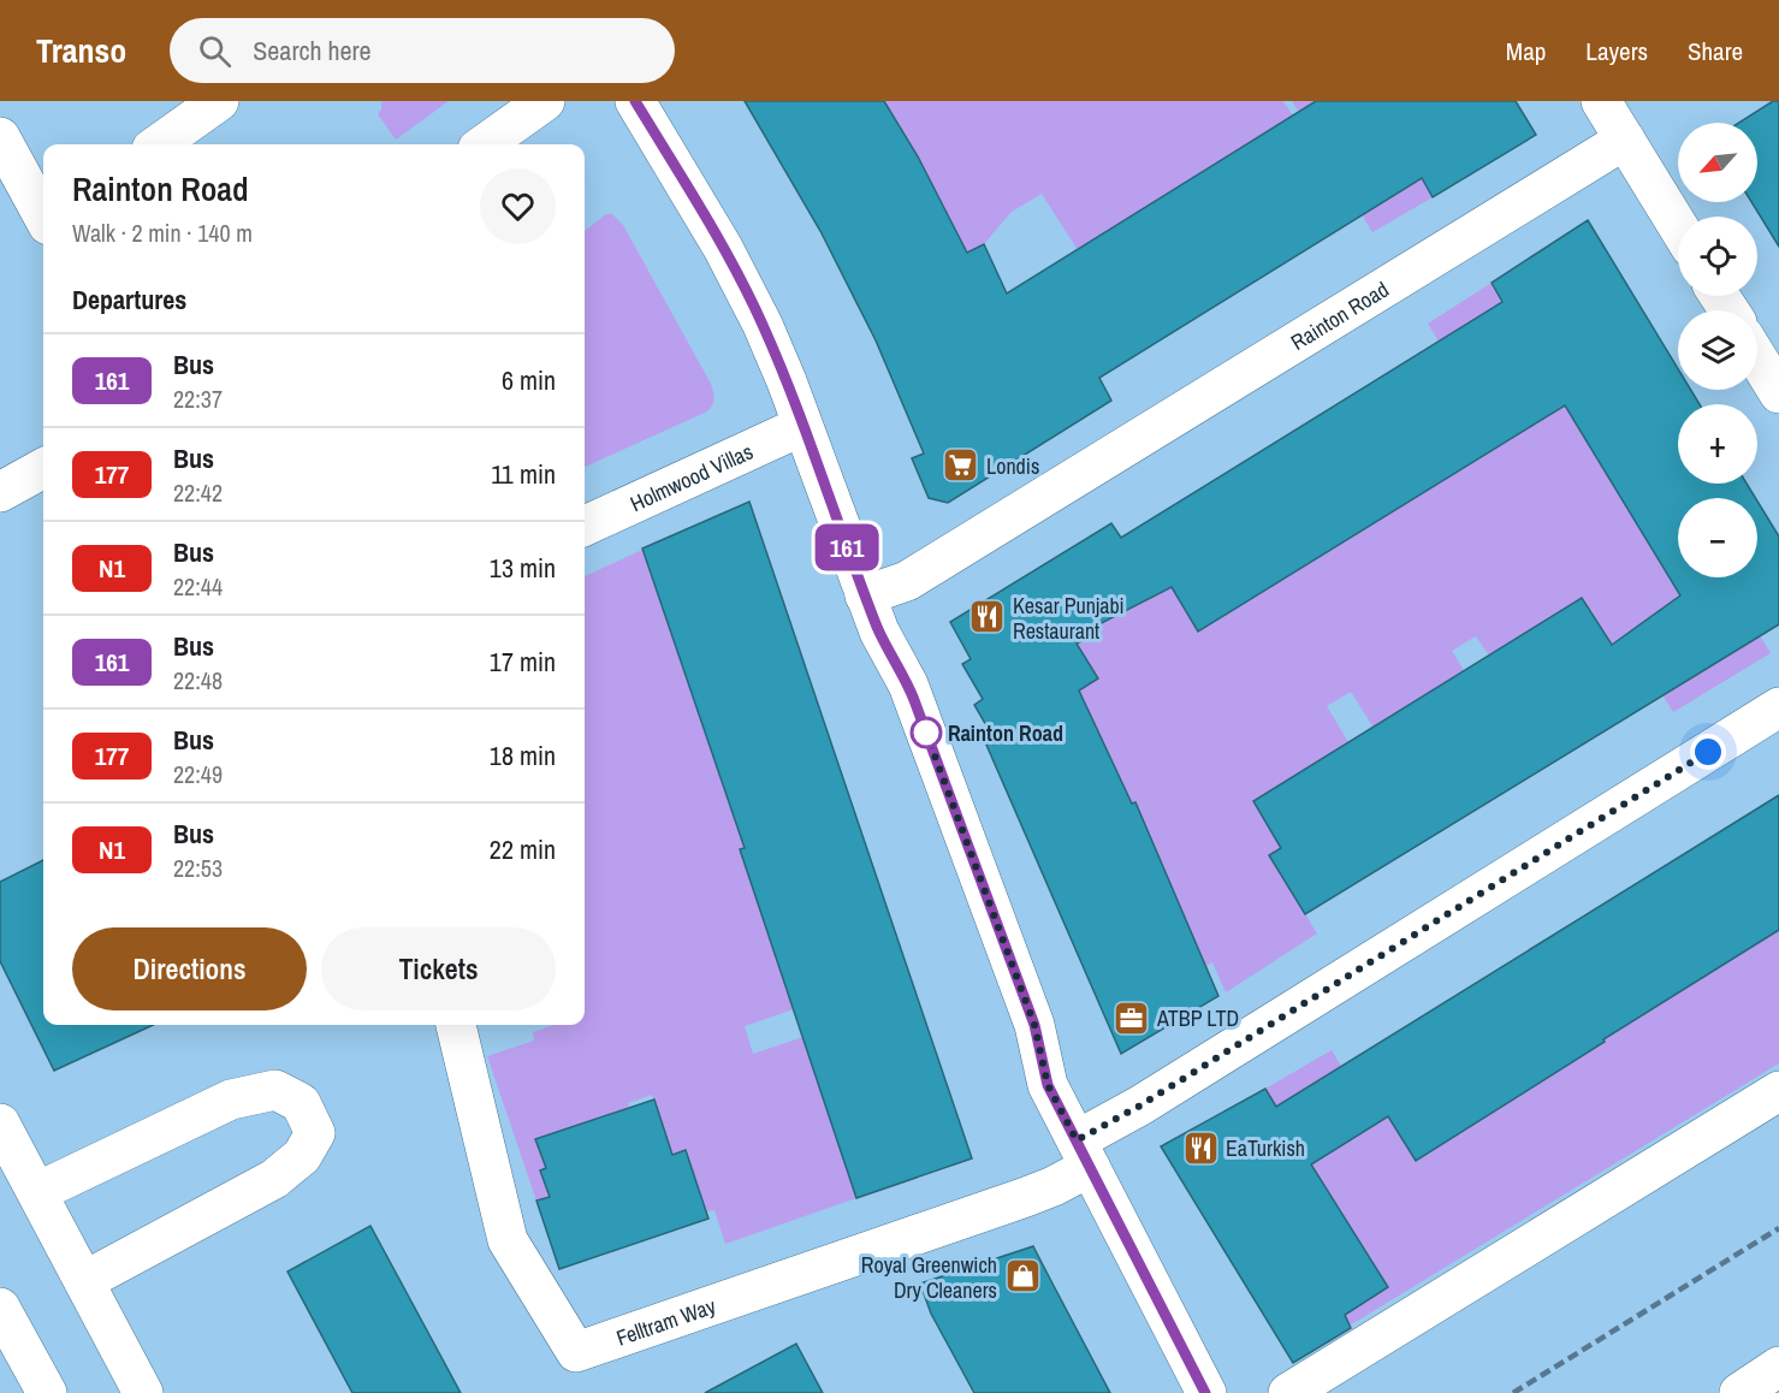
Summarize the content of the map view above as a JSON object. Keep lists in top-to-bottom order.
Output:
{
  "streets": {
    "street": ["Rainton Road", "Holmwood Villas", "Felltram Way"]
  },
  "places": {
    "supermarket": ["Londis"],
    "restaurant": ["Kesar Punjabi Restaurant", "EaTurkish"],
    "other": ["Rainton Road"],
    "office": ["ATBP LTD"],
    "shop": ["Royal Greenwich Dry Cleaners"]
  },
  "lines": ["bus line 161"],
  "north": "bottom left",
  "page": {
    "header": "Transo",
    "search": "Search here",
    "nav": ["Map", "Layers", "Share"],
    "on_map": "161",
    "map_buttons": ["+", "−"],
    "heading": [
      ["Rainton Road", "Walk · 2 min · 140 m"],
      "Departures"
    ],
    "list": [
      {
        "mark": "161",
        "name": "Bus",
        "note": "22:37",
        "value": "6 min"
      },
      {
        "mark": "177",
        "name": "Bus",
        "note": "22:42",
        "value": "11 min"
      },
      {
        "mark": "N1",
        "name": "Bus",
        "note": "22:44",
        "value": "13 min"
      },
      {
        "mark": "161",
        "name": "Bus",
        "note": "22:48",
        "value": "17 min"
      },
      {
        "mark": "177",
        "name": "Bus",
        "note": "22:49",
        "value": "18 min"
      },
      {
        "mark": "N1",
        "name": "Bus",
        "note": "22:53",
        "value": "22 min"
      }
    ],
    "buttons": ["Directions", "Tickets"]
  }
}
